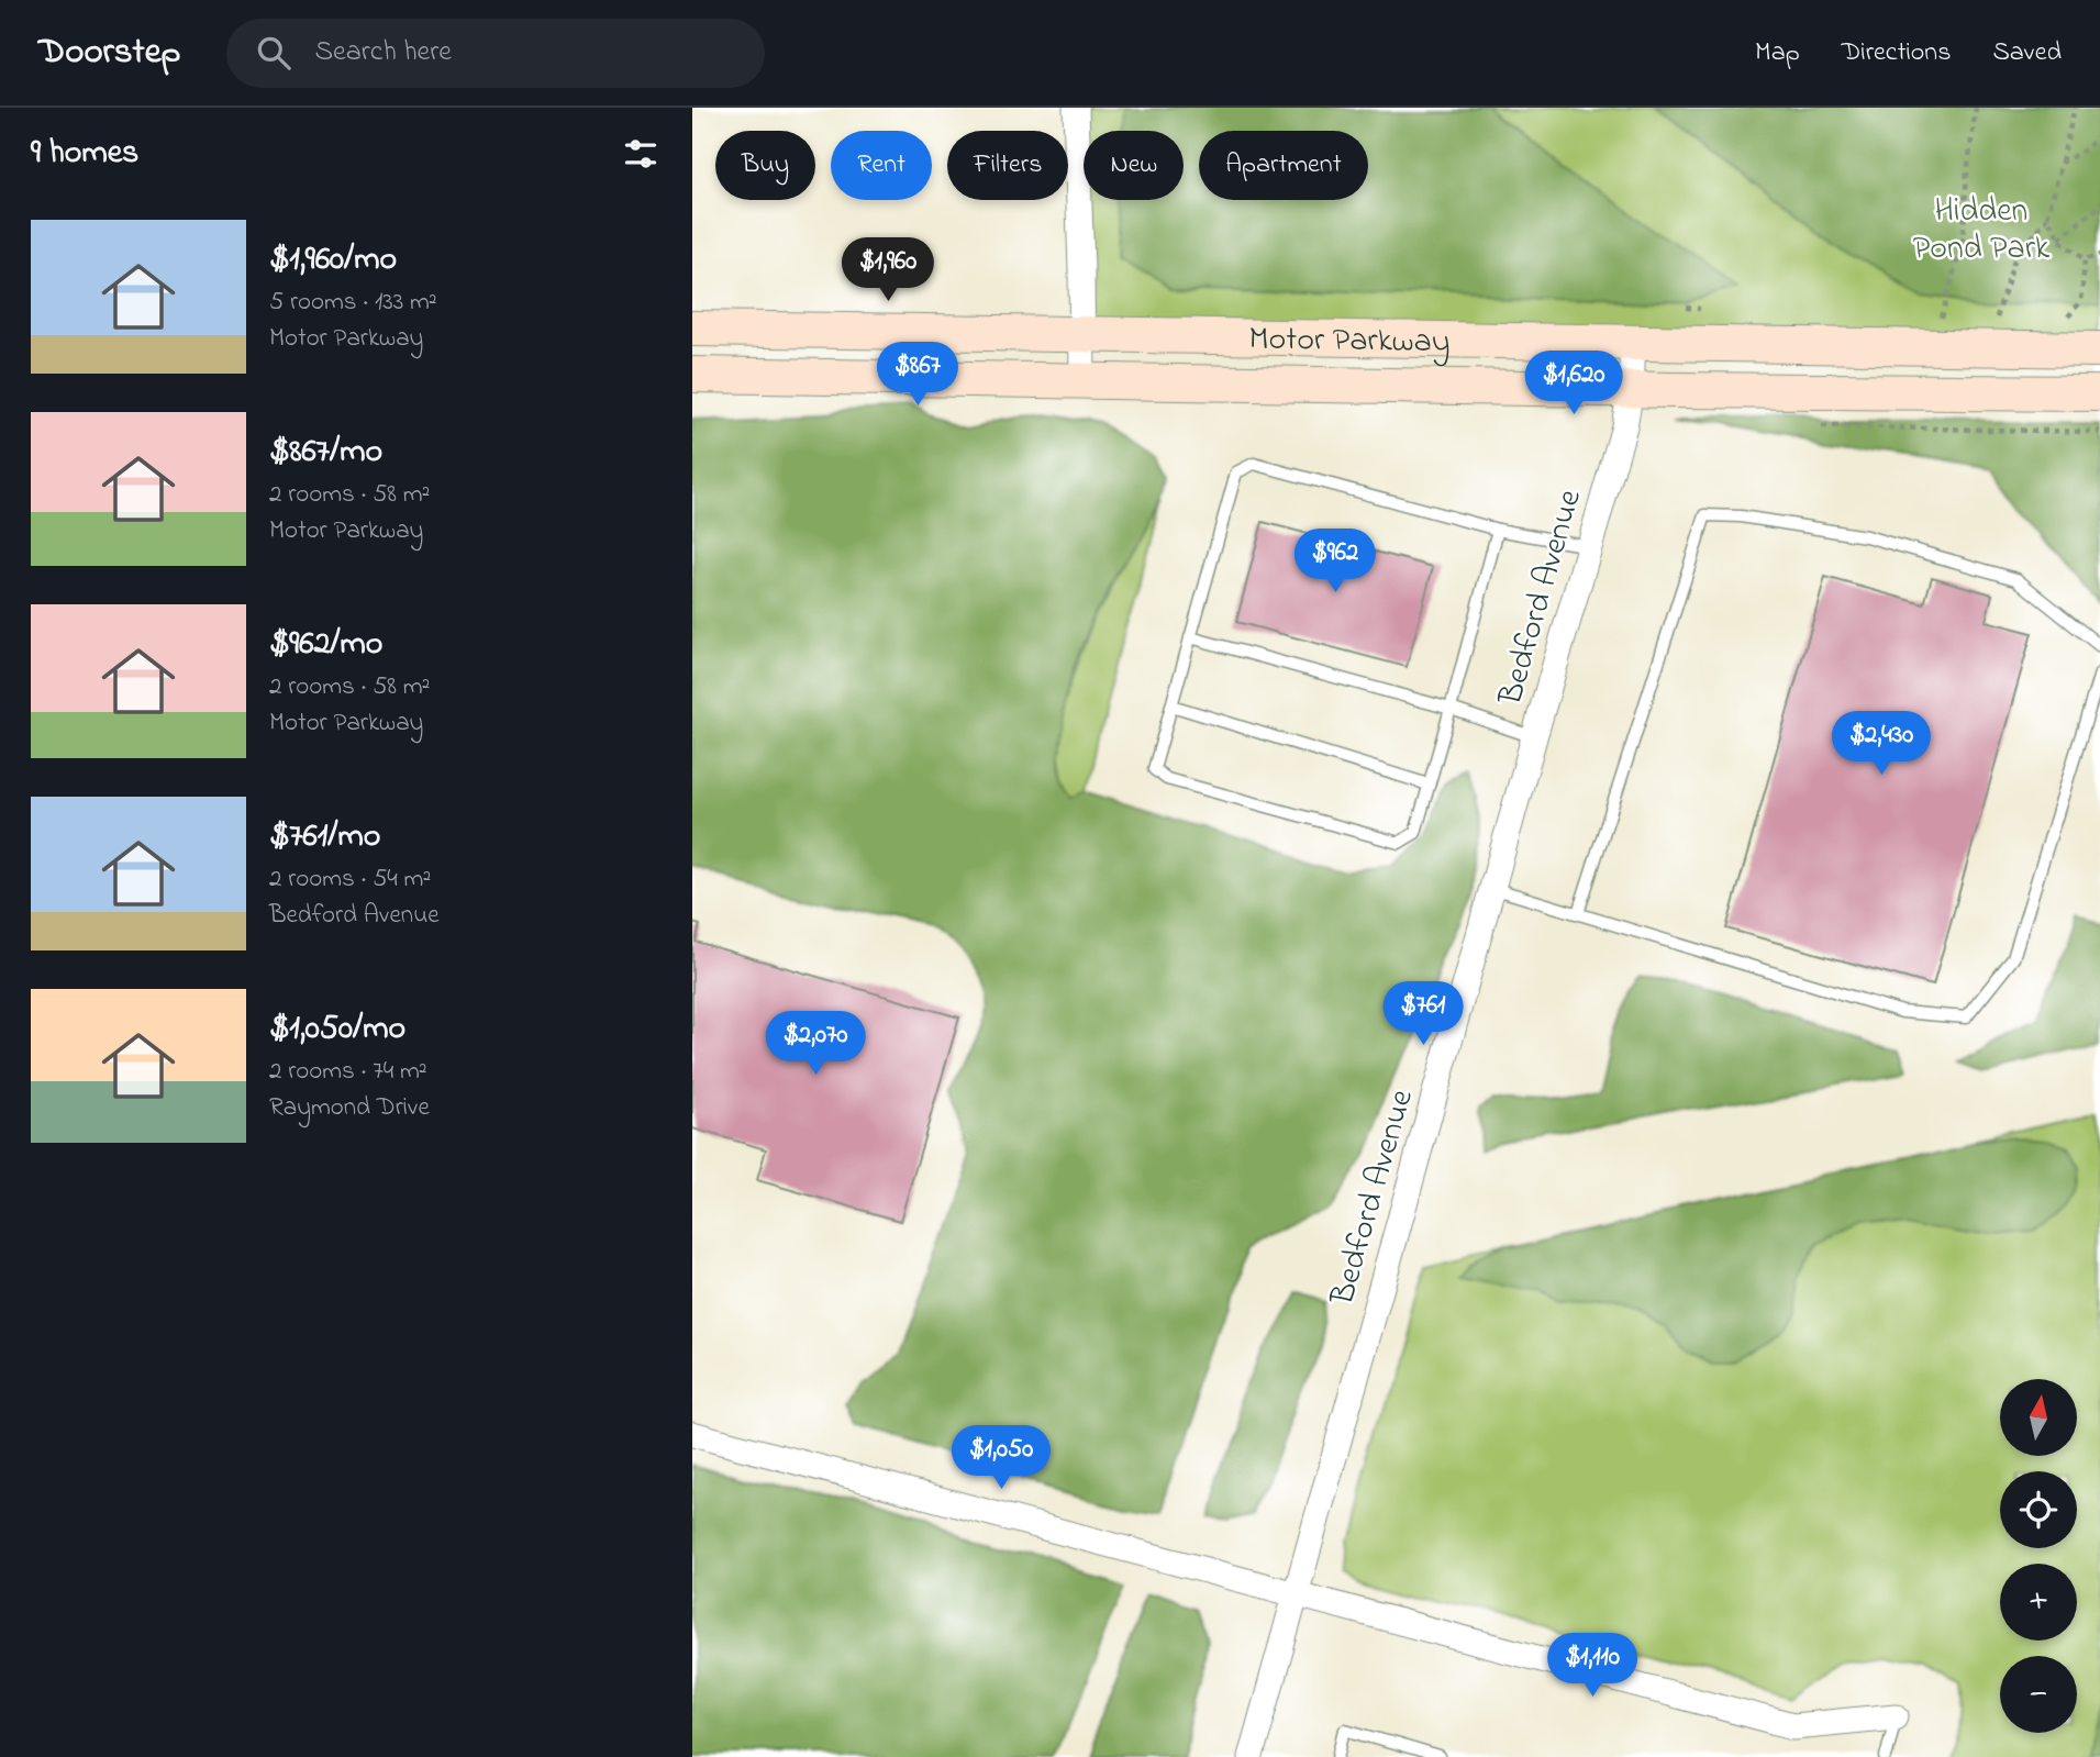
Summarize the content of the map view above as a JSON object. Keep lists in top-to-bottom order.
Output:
{
  "streets": {
    "main road": ["Motor Parkway"],
    "street": ["Bedford Avenue"]
  },
  "crossings": [
    ["Motor Parkway", "Bedford Avenue"]
  ],
  "parks": ["Hidden Pond Park"],
  "north": "top",
  "page": {
    "header": "Doorstep",
    "search": "Search here",
    "nav": ["Map", "Directions", "Saved"],
    "heading": "9 homes",
    "chip": [
      "Buy",
      "Rent",
      "Filters",
      "New",
      "Apartment"
    ],
    "list": [
      {
        "name": "$1,960/mo",
        "note": "5 rooms · 133 m² · Motor Parkway"
      },
      {
        "name": "$867/mo",
        "note": "2 rooms · 58 m² · Motor Parkway"
      },
      {
        "name": "$962/mo",
        "note": "2 rooms · 58 m² · Motor Parkway"
      },
      {
        "name": "$761/mo",
        "note": "2 rooms · 54 m² · Bedford Avenue"
      },
      {
        "name": "$1,050/mo",
        "note": "2 rooms · 74 m² · Raymond Drive"
      }
    ],
    "price": [
      "$1,960",
      "$867",
      "$1,620",
      "$962",
      "$2,430",
      "$761",
      "$2,070",
      "$1,050",
      "$1,110"
    ],
    "map_buttons": ["+", "−"]
  }
}
